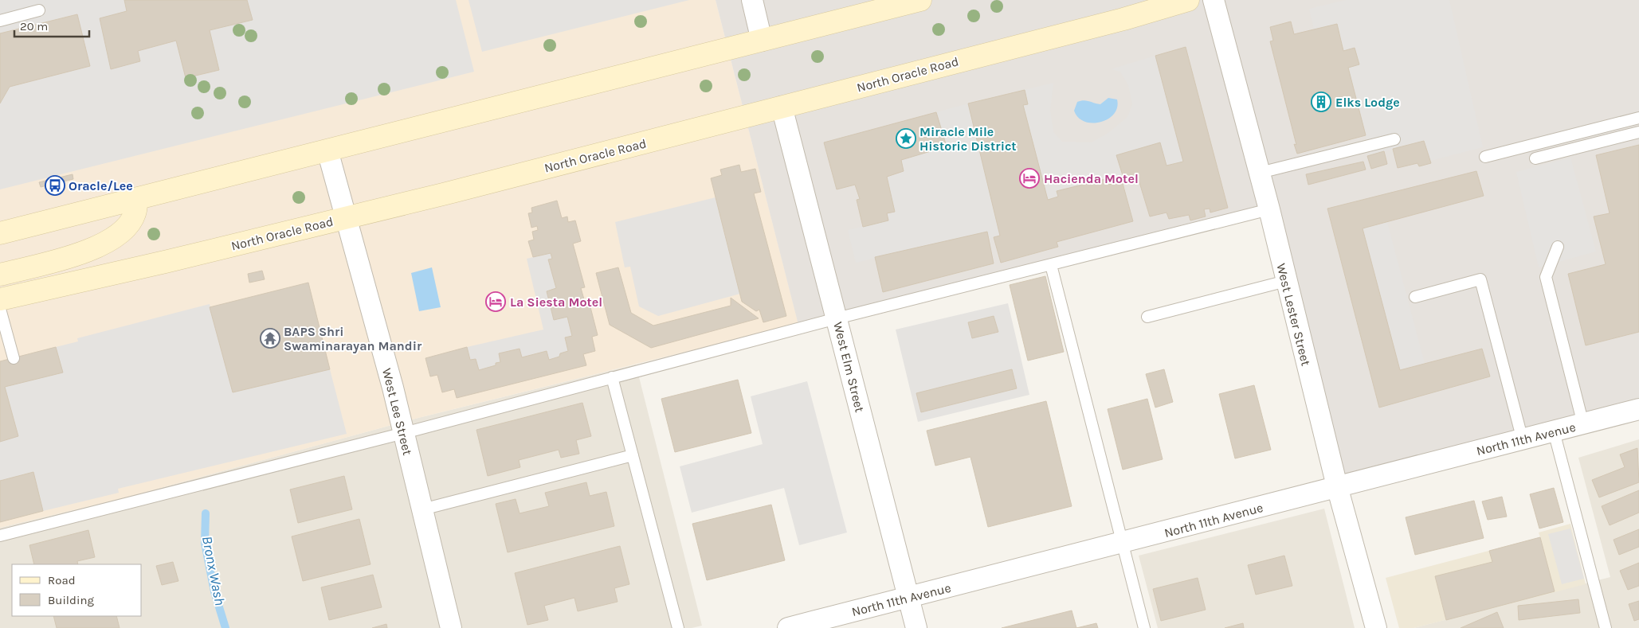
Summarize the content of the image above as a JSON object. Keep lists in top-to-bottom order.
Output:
{
  "streets": {
    "main road": ["North Oracle Road"],
    "street": [
      "West Lester Street",
      "West Elm Street",
      "West Lee Street",
      "North 11th Avenue"
    ]
  },
  "crossings": [
    ["North Oracle Road", "West Elm Street"],
    ["North Oracle Road", "West Lee Street"],
    ["West Lester Street", "North 11th Avenue"],
    ["West Elm Street", "North 11th Avenue"]
  ],
  "water": ["Bronx Wash"],
  "places": {
    "building": ["Elks Lodge"],
    "place": ["Miracle Mile Historic District"],
    "hotel": ["Hacienda Motel", "La Siesta Motel"],
    "bus stop": ["Oracle/Lee"],
    "temple": ["BAPS Shri Swaminarayan Mandir"]
  },
  "legend": ["Road", "Building"],
  "scale_bar": "20 m"
}
